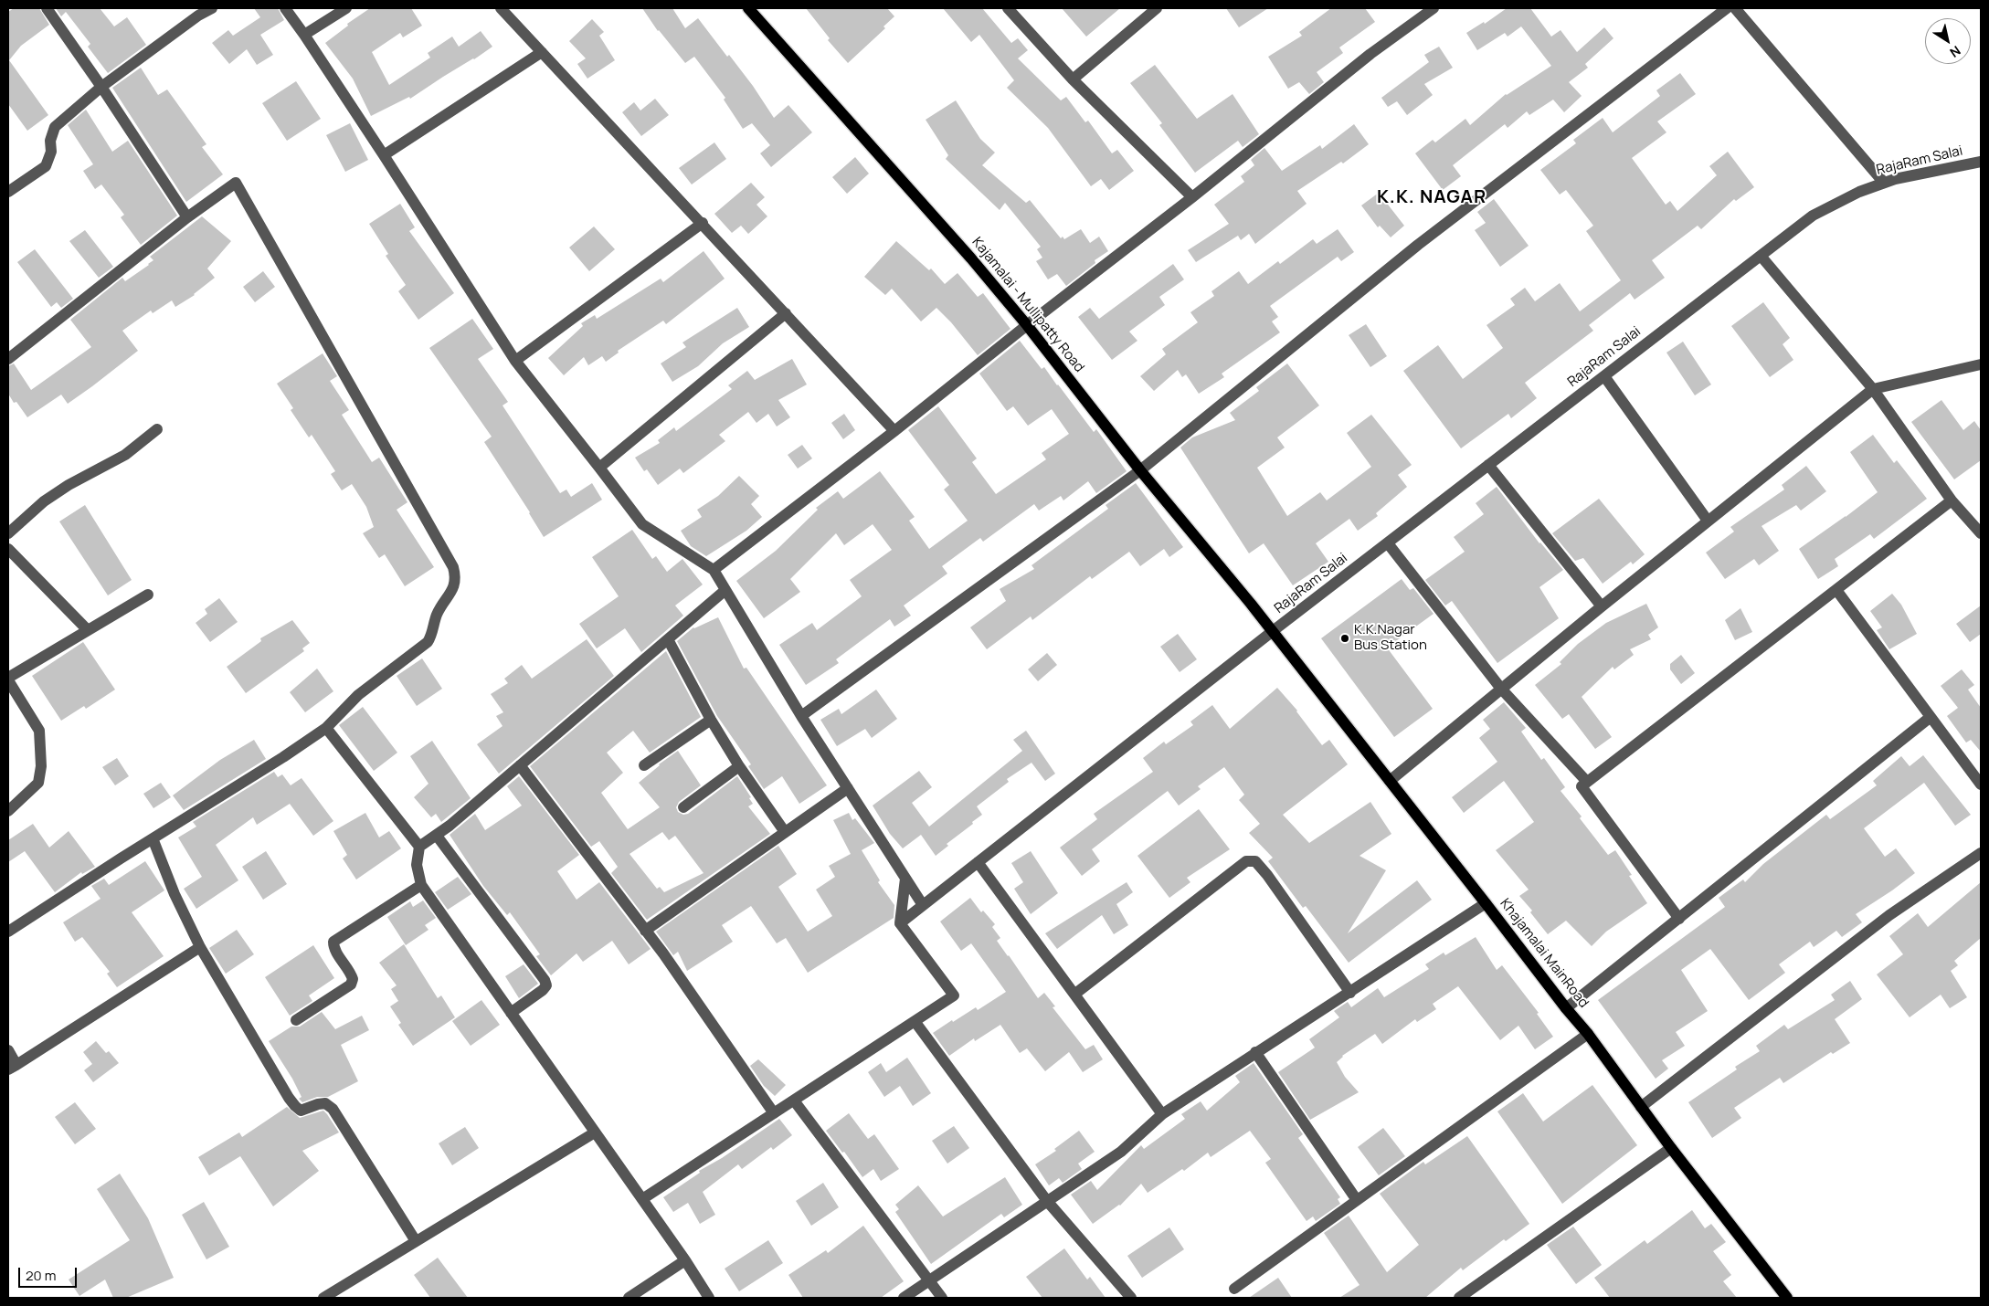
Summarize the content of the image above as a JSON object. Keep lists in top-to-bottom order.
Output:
{
  "streets": {
    "main road": ["Kajamalai - Mullipatty Road", "Khajamalai MainRoad"],
    "street": ["RajaRam Salai"]
  },
  "crossings": [
    ["RajaRam Salai", "Kajamalai - Mullipatty Road"],
    ["RajaRam Salai", "Khajamalai MainRoad"],
    ["Kajamalai - Mullipatty Road", "Khajamalai MainRoad"]
  ],
  "districts": ["K.K. NAGAR"],
  "places": ["K.K.Nagar Bus Station"],
  "scale_bar": "20 m",
  "north": "bottom right"
}
